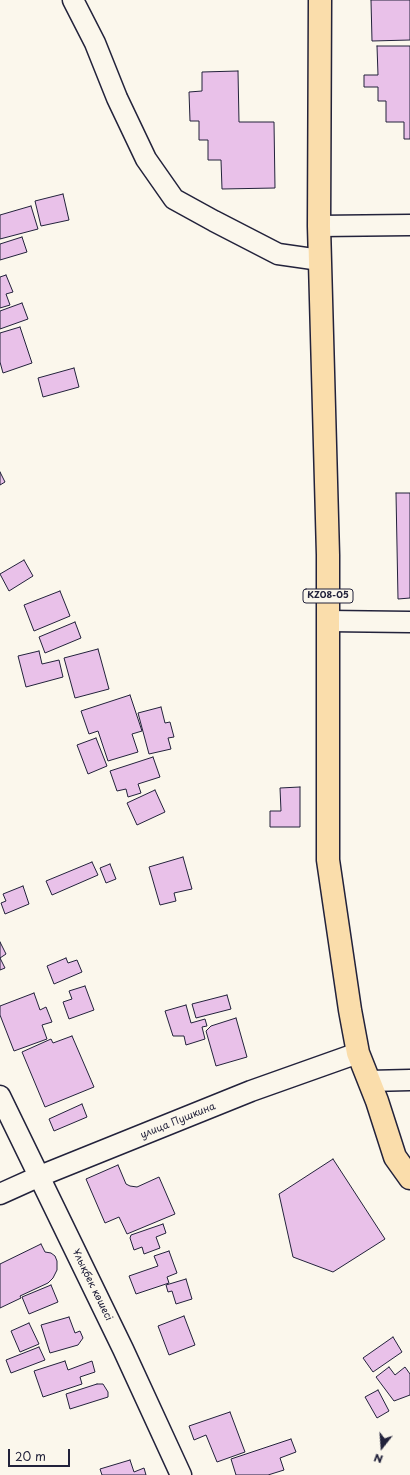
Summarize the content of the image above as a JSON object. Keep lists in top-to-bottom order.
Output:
{
  "streets": {
    "main road": ["KZ08-05"],
    "street": ["улица Пушкина", "Ұлықбек көшесі"]
  },
  "crossings": [
    ["KZ08-05", "улица Пушкина"],
    ["улица Пушкина", "Ұлықбек көшесі"]
  ],
  "scale_bar": "20 m",
  "north": "bottom"
}
